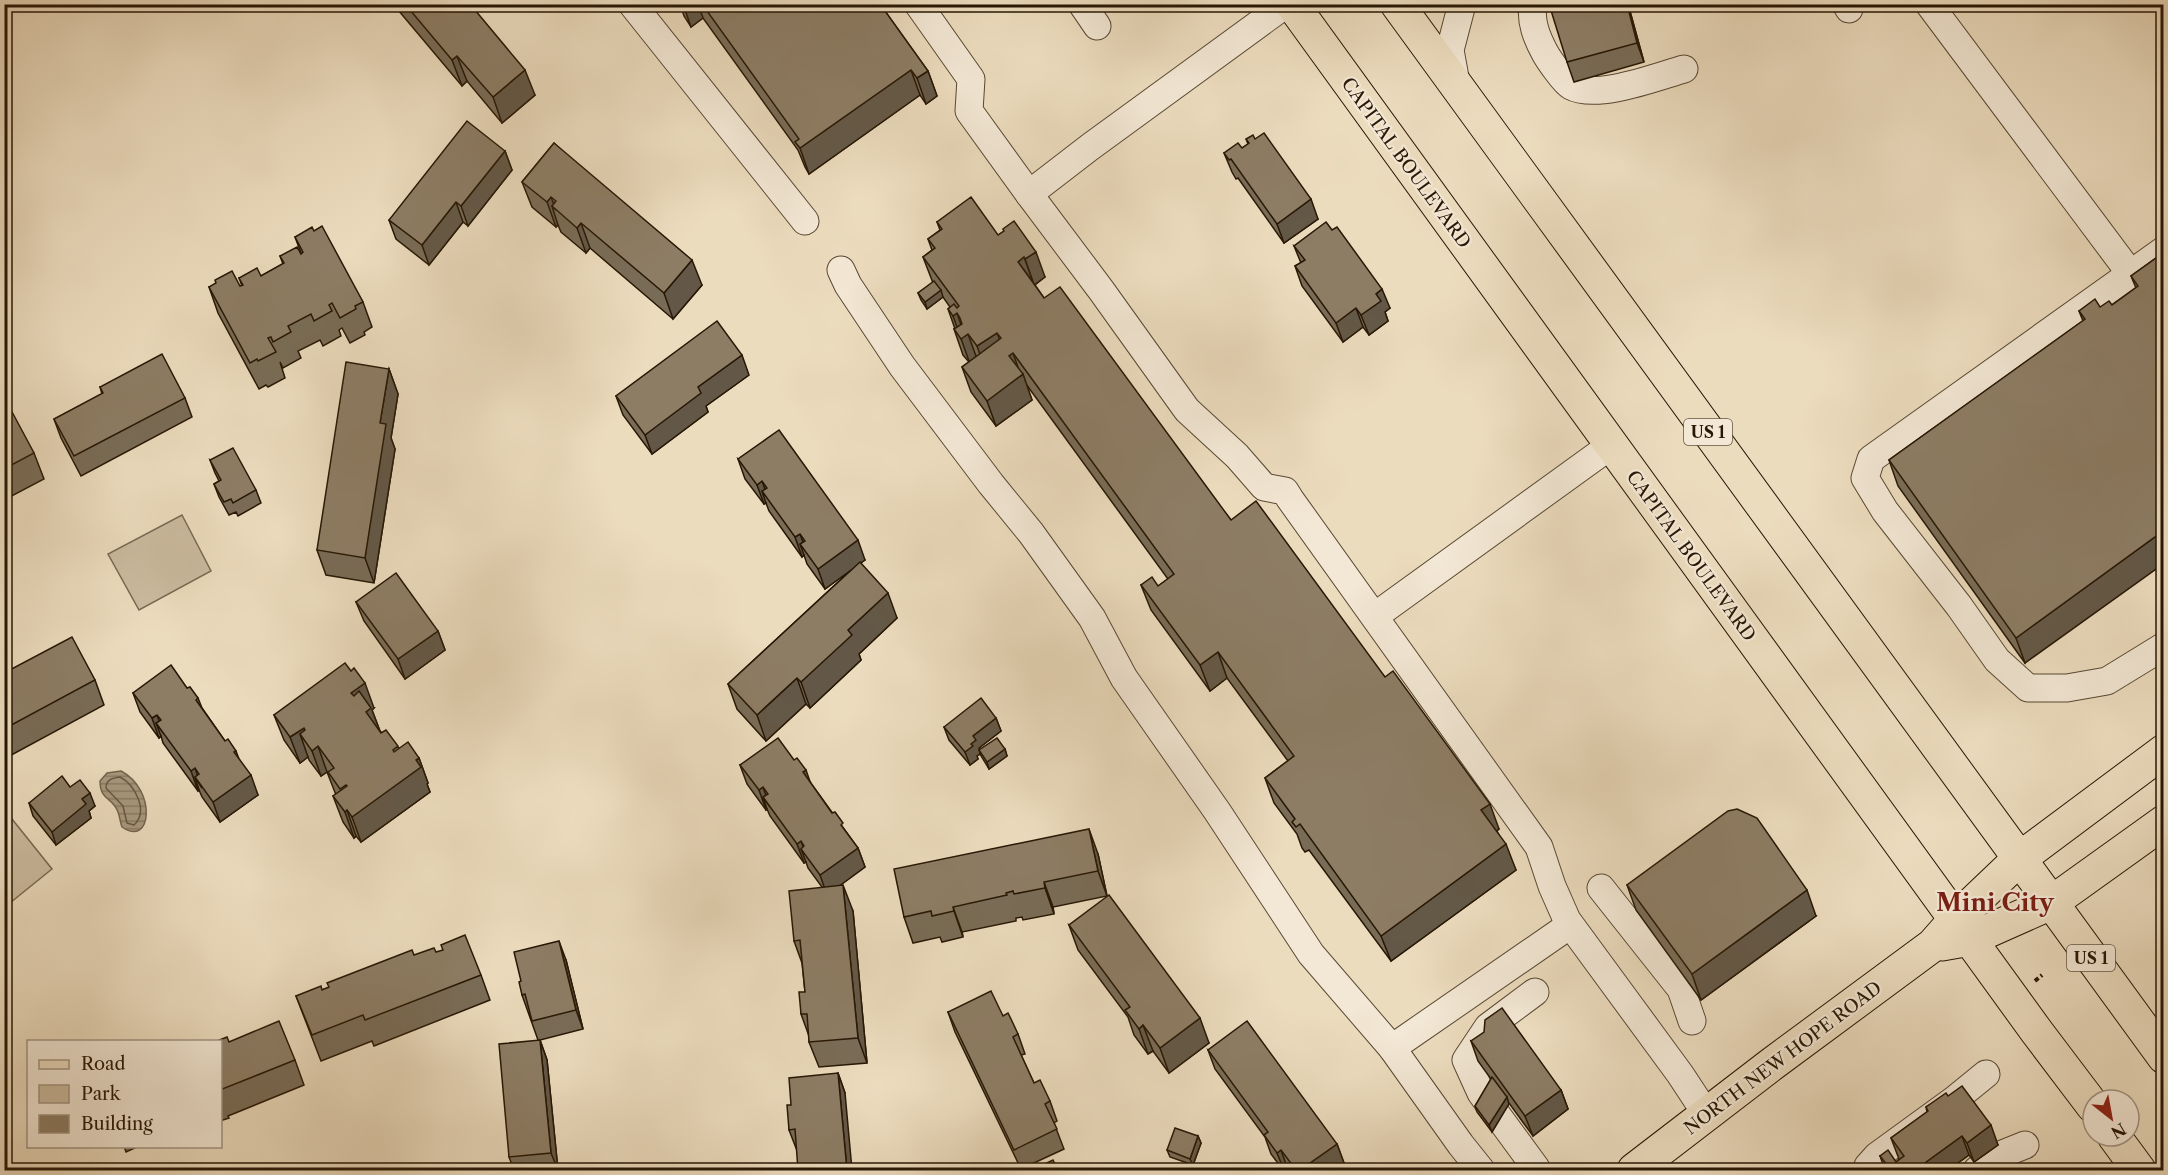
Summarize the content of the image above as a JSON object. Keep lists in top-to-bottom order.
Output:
{
  "streets": {
    "main road": ["CAPITAL BOULEVARD", "US 1", "NORTH NEW HOPE ROAD"]
  },
  "crossings": [
    ["CAPITAL BOULEVARD", "NORTH NEW HOPE ROAD"],
    ["US 1", "NORTH NEW HOPE ROAD"]
  ],
  "districts": ["Mini City"],
  "legend": ["Road", "Park", "Building"],
  "north": "bottom right"
}
